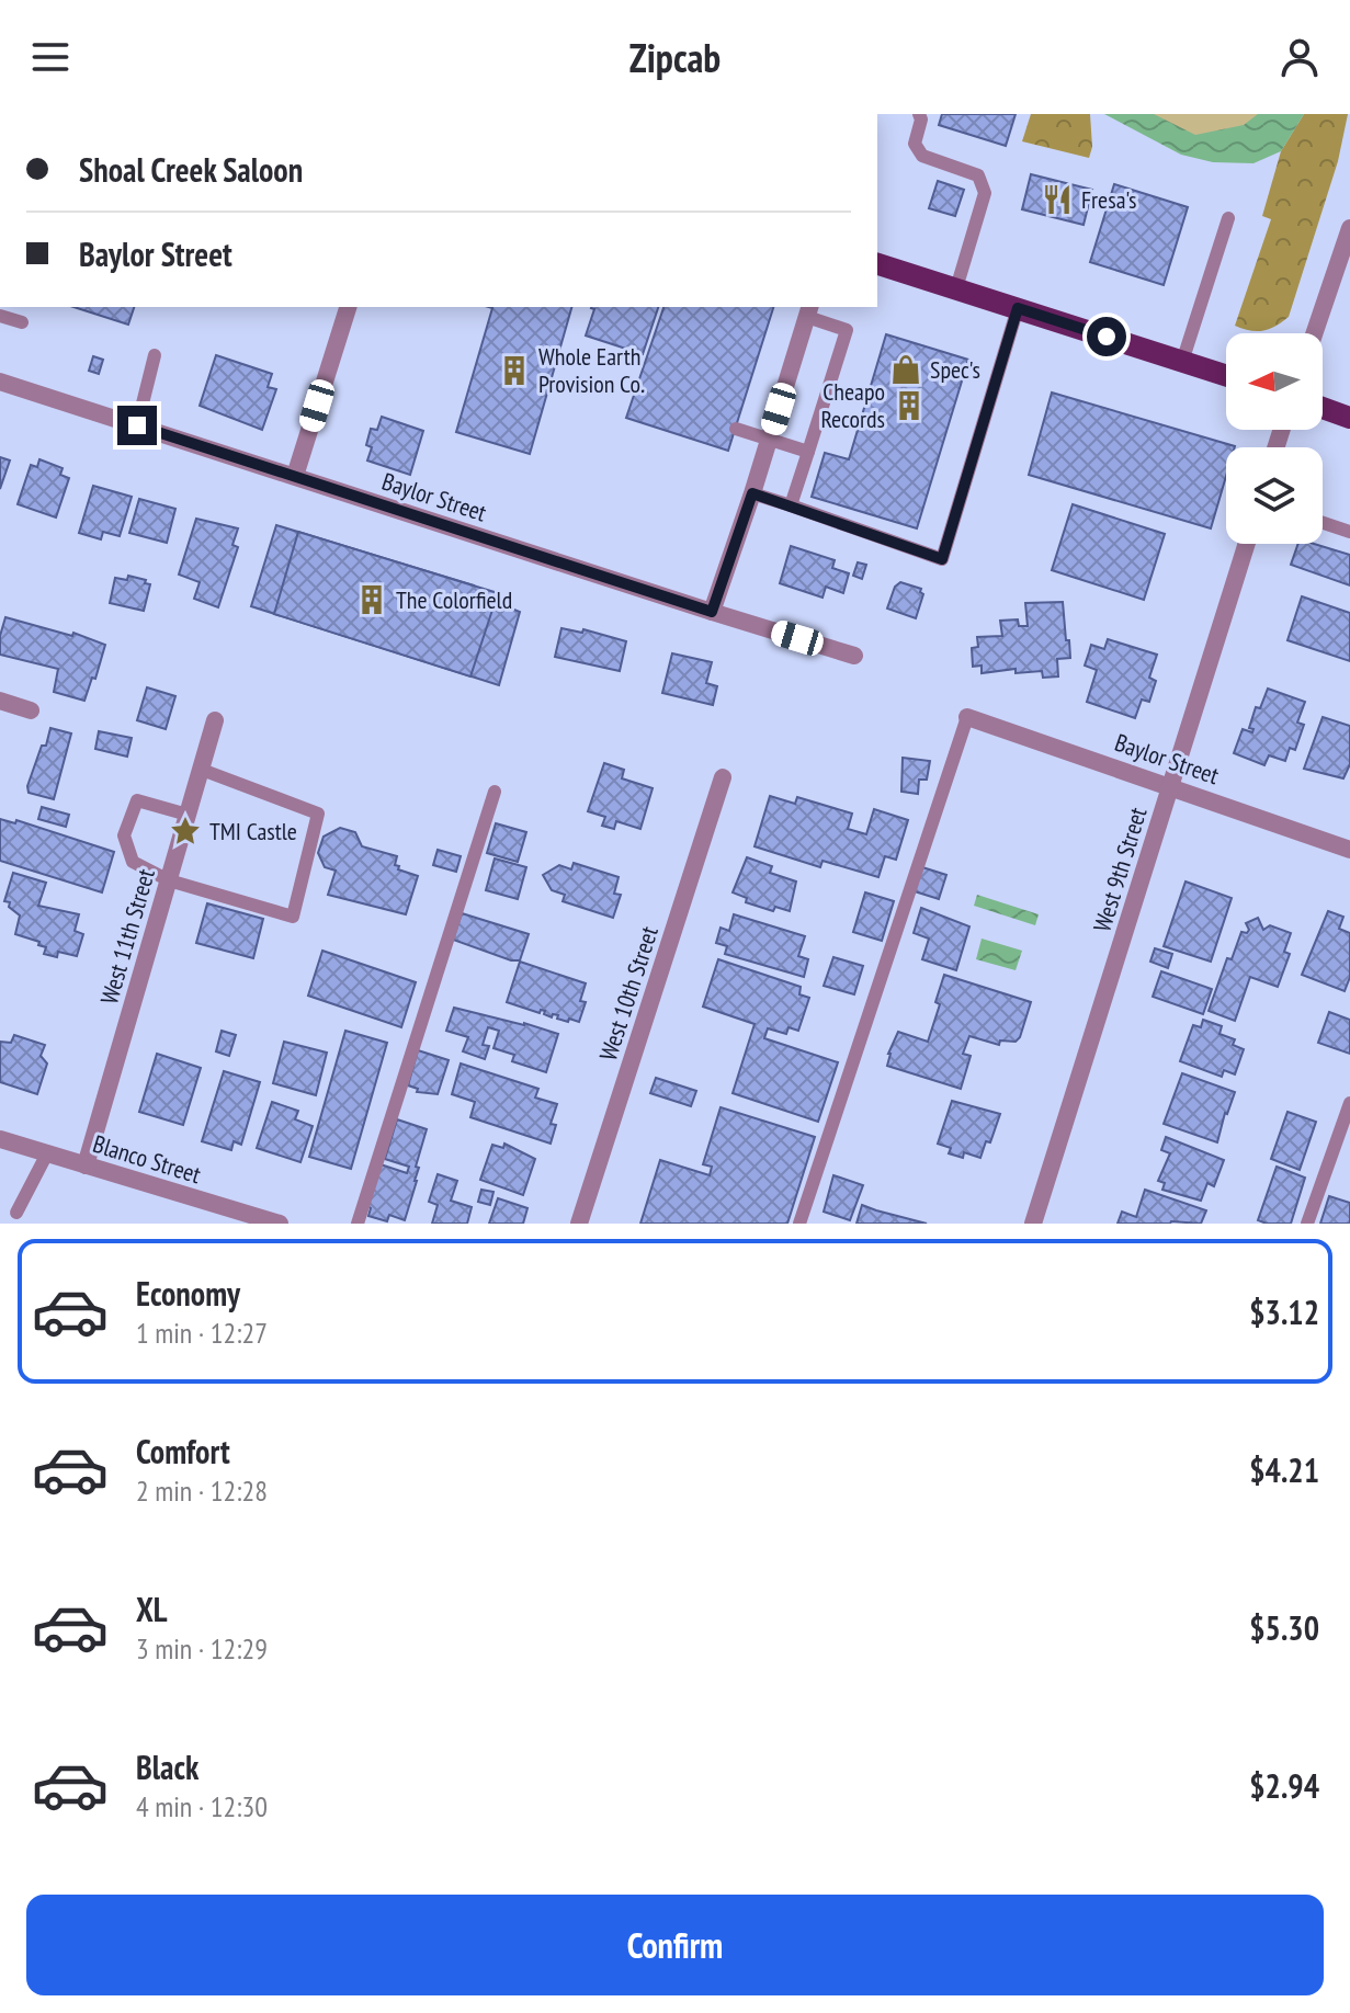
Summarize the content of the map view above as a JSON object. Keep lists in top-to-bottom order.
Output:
{
  "streets": {
    "street": [
      "Baylor Street",
      "West 9th Street",
      "West 11th Street",
      "West 10th Street",
      "Blanco Street"
    ]
  },
  "crossings": [
    ["Baylor Street", "West 9th Street"],
    ["West 11th Street", "Blanco Street"]
  ],
  "places": {
    "restaurant": ["Fresa's"],
    "shop": ["Spec's"],
    "building": ["Whole Earth Provision Co.", "Cheapo Records", "The Colorfield"],
    "place": ["TMI Castle"]
  },
  "north": "left",
  "page": {
    "header": "Zipcab",
    "banner": ["Shoal Creek Saloon", "Baylor Street"],
    "list": [
      {
        "name": "Economy",
        "note": "1 min · 12:27",
        "value": "$3.12"
      },
      {
        "name": "Comfort",
        "note": "2 min · 12:28",
        "value": "$4.21"
      },
      {
        "name": "XL",
        "note": "3 min · 12:29",
        "value": "$5.30"
      },
      {
        "name": "Black",
        "note": "4 min · 12:30",
        "value": "$2.94"
      }
    ],
    "buttons": "Confirm"
  }
}
